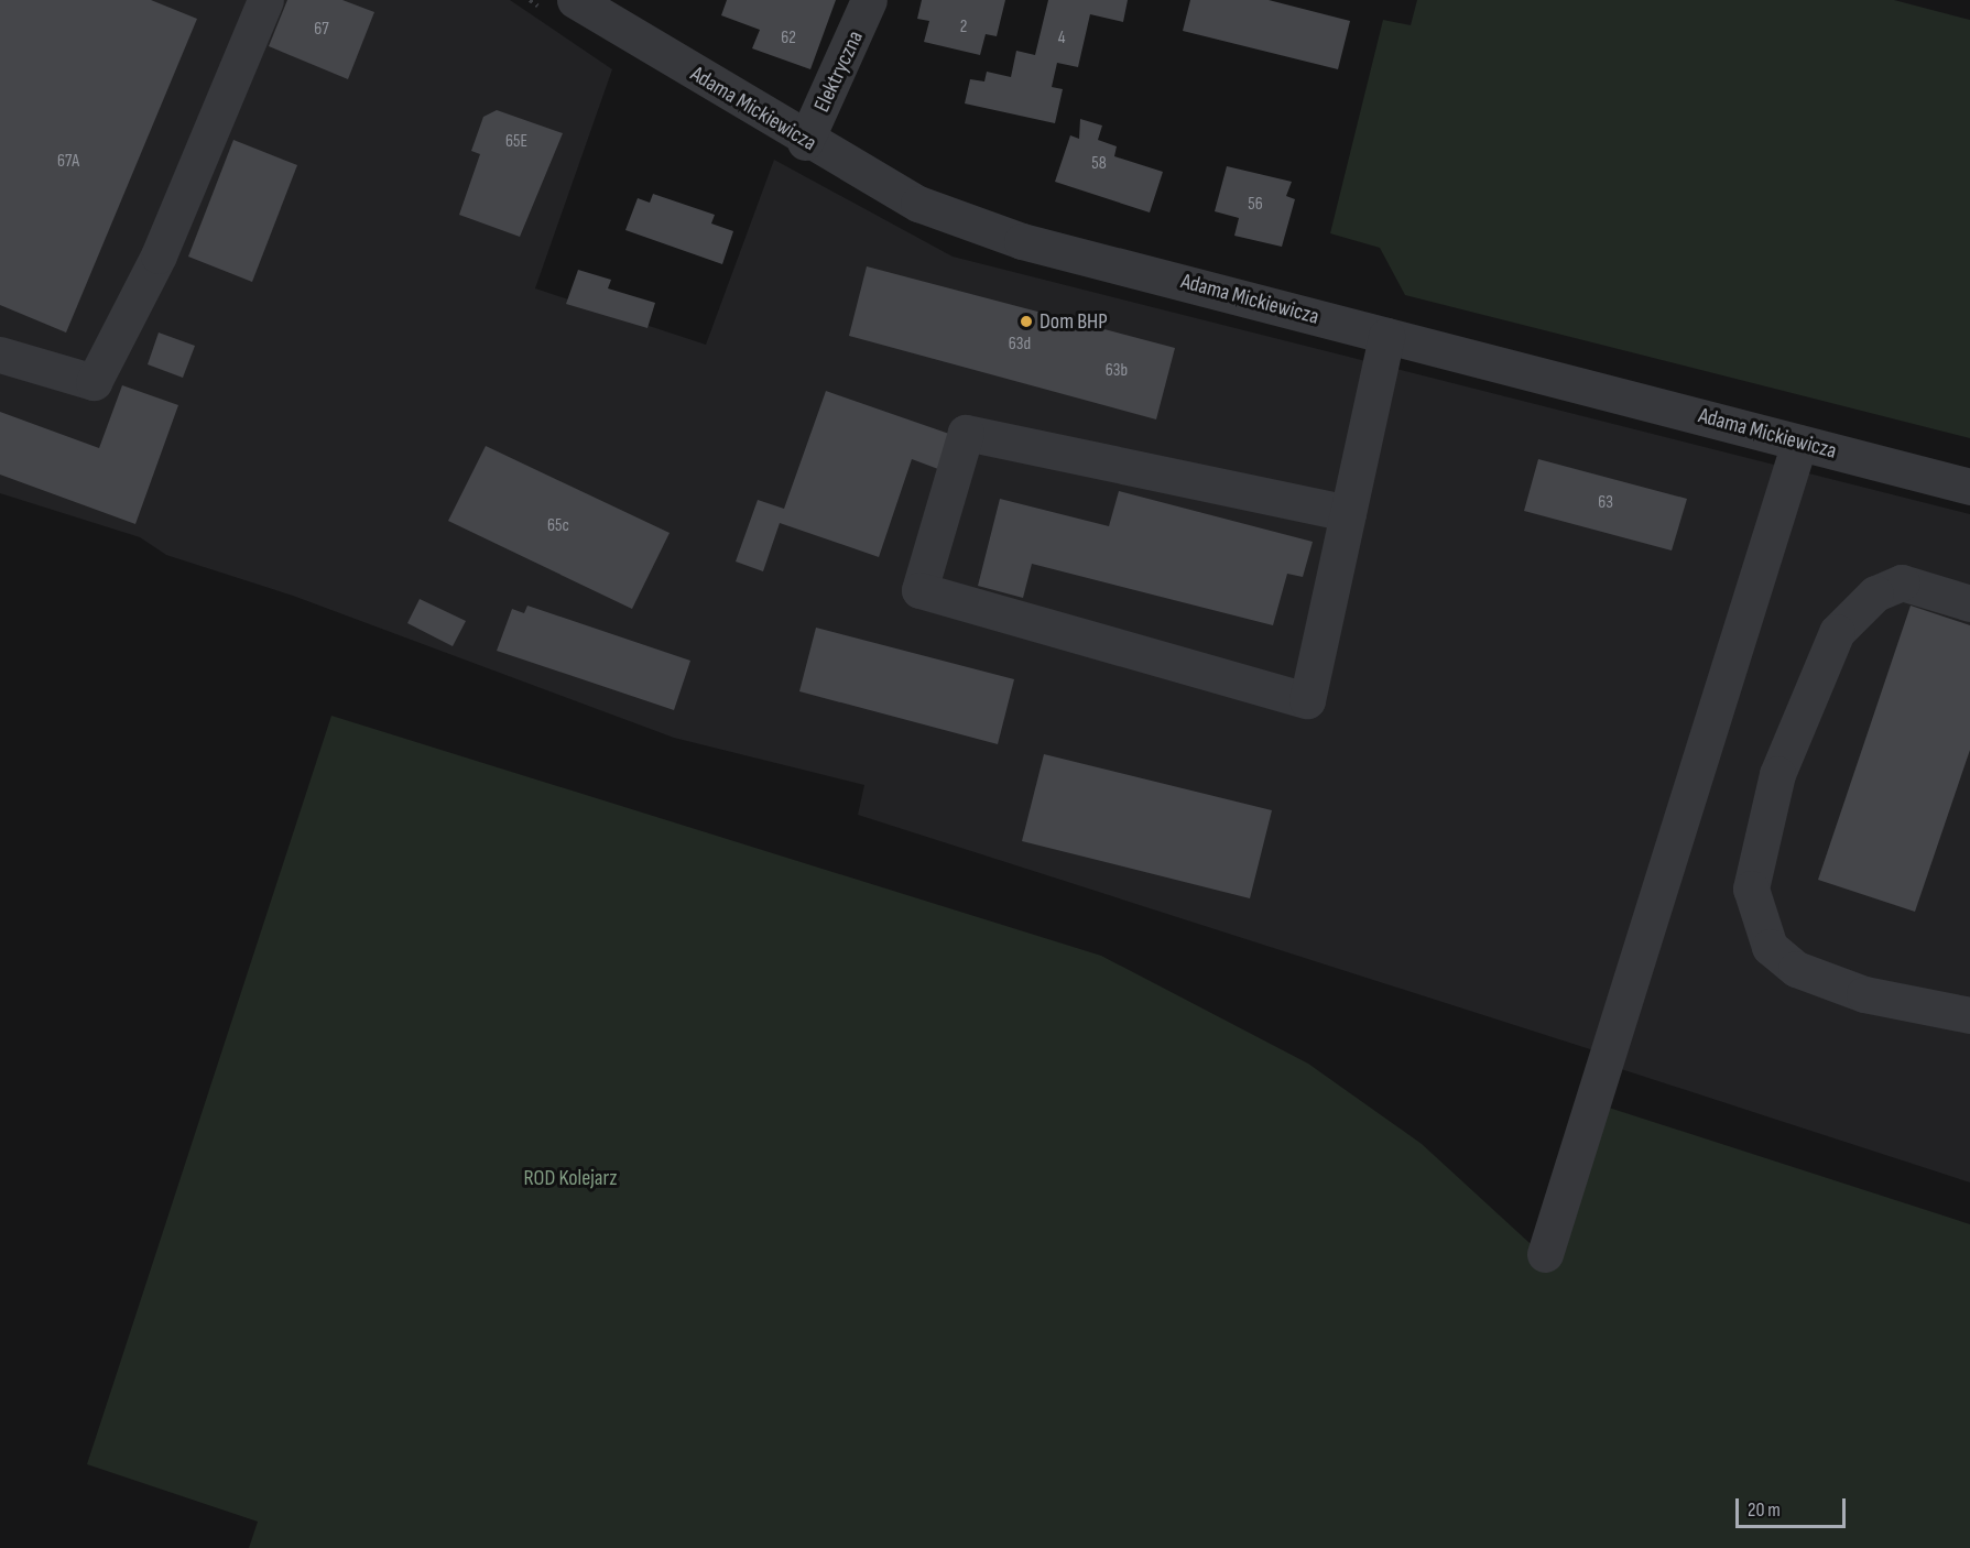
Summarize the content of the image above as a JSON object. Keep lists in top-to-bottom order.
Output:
{
  "streets": {
    "street": ["Elektryczna", "Adama Mickiewicza"]
  },
  "crossings": [
    ["Elektryczna", "Adama Mickiewicza"]
  ],
  "parks": ["ROD Kolejarz"],
  "places": ["Dom BHP"],
  "house_numbers": [
    "2",
    "67",
    "62",
    "4",
    "65E",
    "67A",
    "58",
    "56",
    "63d",
    "63b",
    "63",
    "65c"
  ],
  "scale_bar": "20 m"
}
